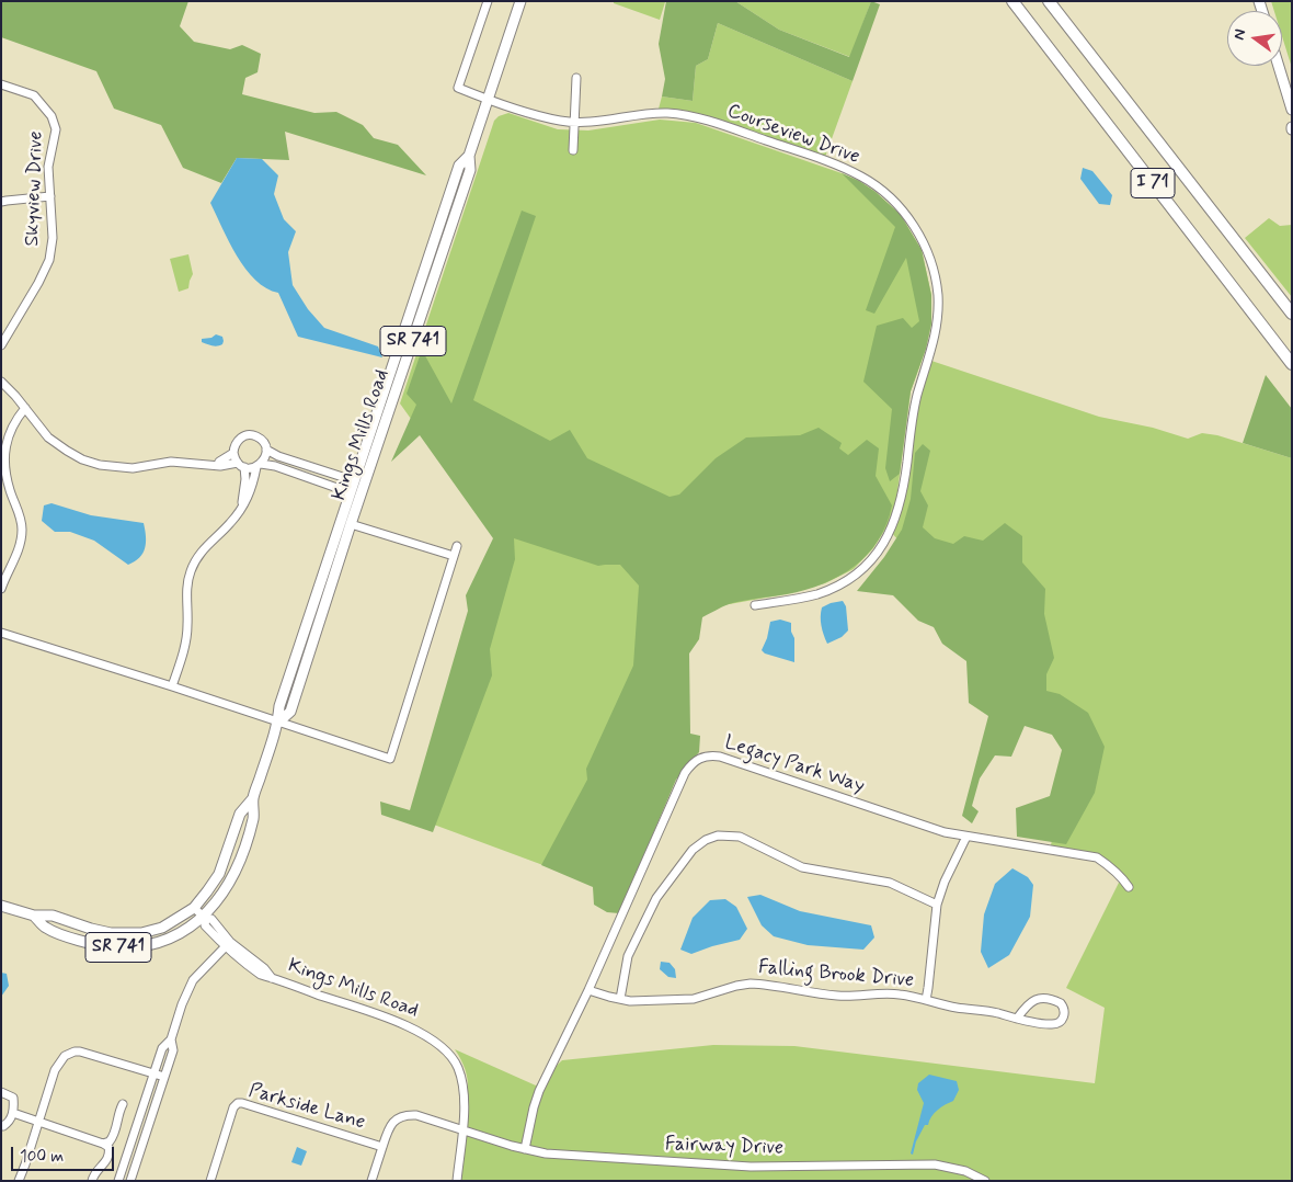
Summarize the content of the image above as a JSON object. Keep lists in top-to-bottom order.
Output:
{
  "streets": {
    "highway": ["I 71"],
    "main road": ["SR 741", "Kings Mills Road"],
    "street": [
      "Courseview Drive",
      "Skyview Drive",
      "Legacy Park Way",
      "Falling Brook Drive",
      "Parkside Lane",
      "Fairway Drive"
    ]
  },
  "crossings": [
    ["Courseview Drive", "Kings Mills Road"],
    ["SR 741", "Kings Mills Road"],
    ["Kings Mills Road", "Parkside Lane"],
    ["Kings Mills Road", "Fairway Drive"],
    ["Legacy Park Way", "Falling Brook Drive"],
    ["Legacy Park Way", "Fairway Drive"],
    ["Parkside Lane", "Fairway Drive"]
  ],
  "scale_bar": "100 m",
  "north": "left"
}
